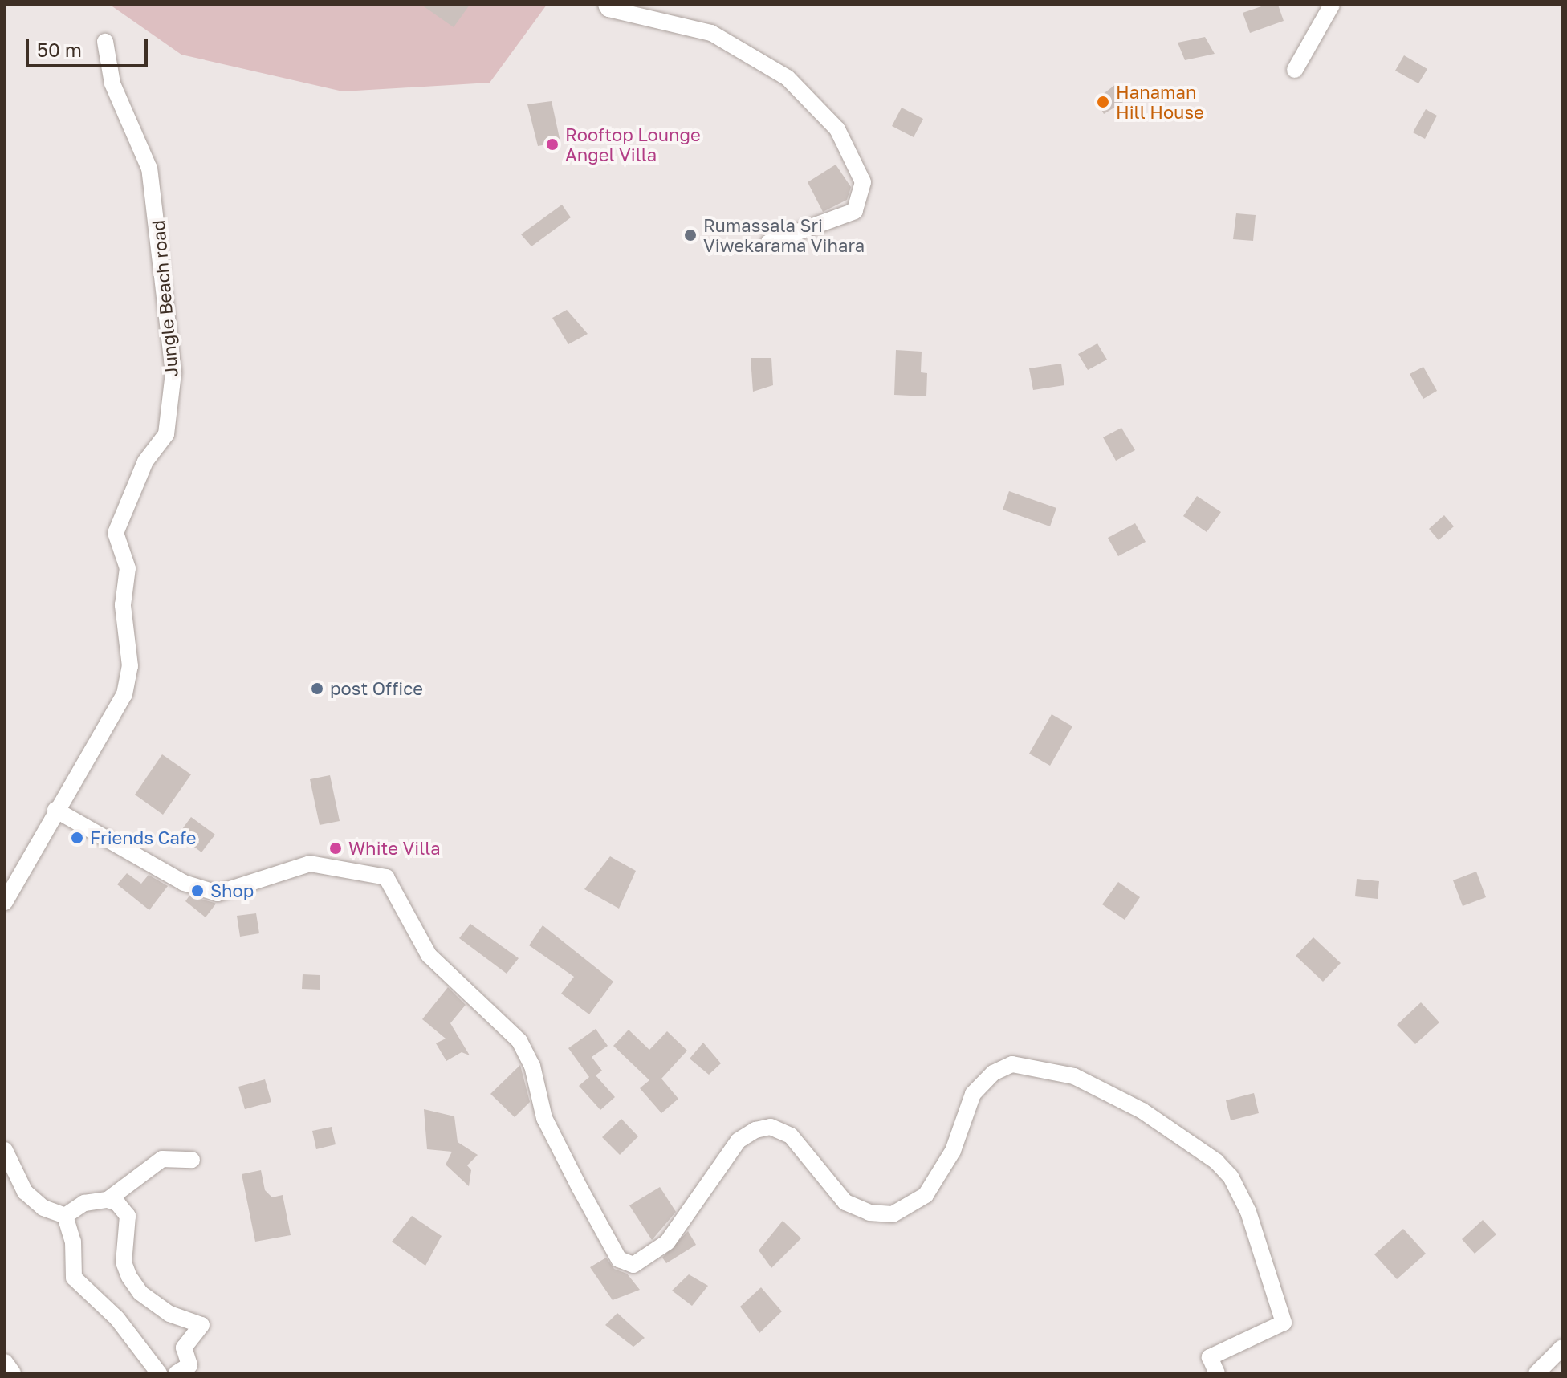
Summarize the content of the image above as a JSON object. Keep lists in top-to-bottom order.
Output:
{
  "streets": {
    "street": ["Jungle Beach road"]
  },
  "places": [
    "Hanaman Hill House",
    "Rooftop Lounge Angel Villa",
    "Rumassala Sri Viwekarama Vihara",
    "post Office",
    "Friends Cafe",
    "White Villa",
    "Shop"
  ],
  "scale_bar": "50 m"
}
